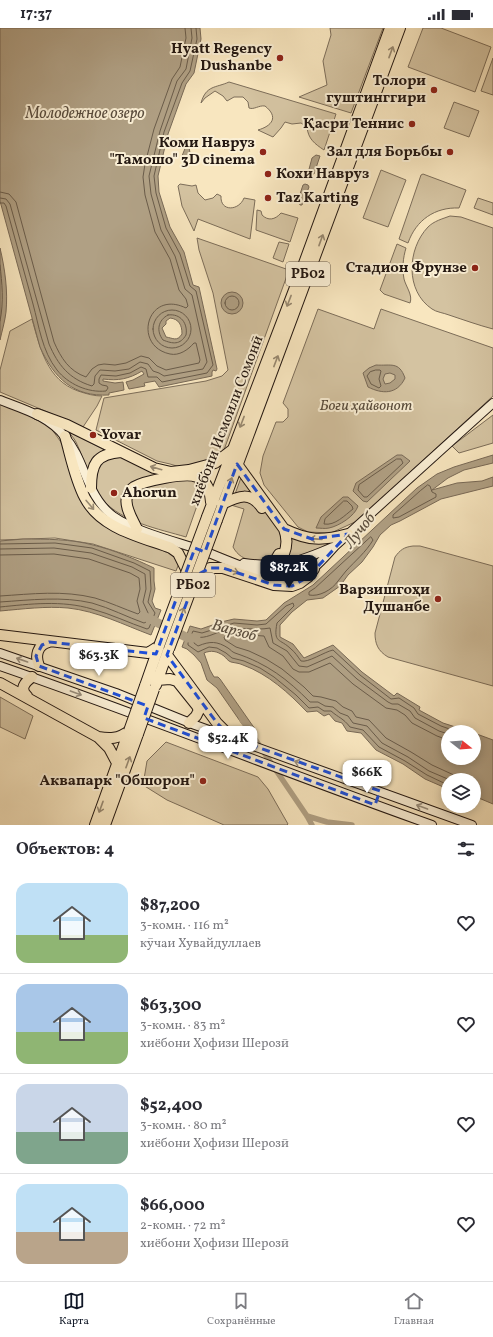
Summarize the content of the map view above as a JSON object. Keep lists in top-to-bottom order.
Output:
{
  "streets": {
    "highway": ["РБ02", "хиёбони Исмоили Сомонӣ"]
  },
  "water": ["Молодежное озеро", "Лучоб", "Варзоб"],
  "parks": ["Боғи ҳайвонот"],
  "places": [
    "Hyatt Regency Dushanbe",
    "Толори гуштинггири",
    "Қасри Теннис",
    "Коми Навруз \"Тамошо\" 3D cinema",
    "Зал для Борьбы",
    "Кохи Навруз",
    "Taz Karting",
    "Стадион Фрунзе",
    "Yovar",
    "Ahorun",
    "Варзишгоҳи Душанбе",
    "Аквапарк \"Обшорон\""
  ],
  "north": "right",
  "page": {
    "status": "17:37",
    "price": [
      "$87.2K",
      "$63.3K",
      "$52.4K",
      "$66K"
    ],
    "heading": "Объектов: 4",
    "list": [
      {
        "name": "$87,200",
        "note": "3-комн. · 116 m² · кӯчаи Хувайдуллаев"
      },
      {
        "name": "$63,300",
        "note": "3-комн. · 83 m² · хиёбони Ҳофизи Шерозӣ"
      },
      {
        "name": "$52,400",
        "note": "3-комн. · 80 m² · хиёбони Ҳофизи Шерозӣ"
      },
      {
        "name": "$66,000",
        "note": "2-комн. · 72 m² · хиёбони Ҳофизи Шерозӣ"
      }
    ],
    "tabs": ["Карта", "Сохранённые", "Главная"]
  }
}
